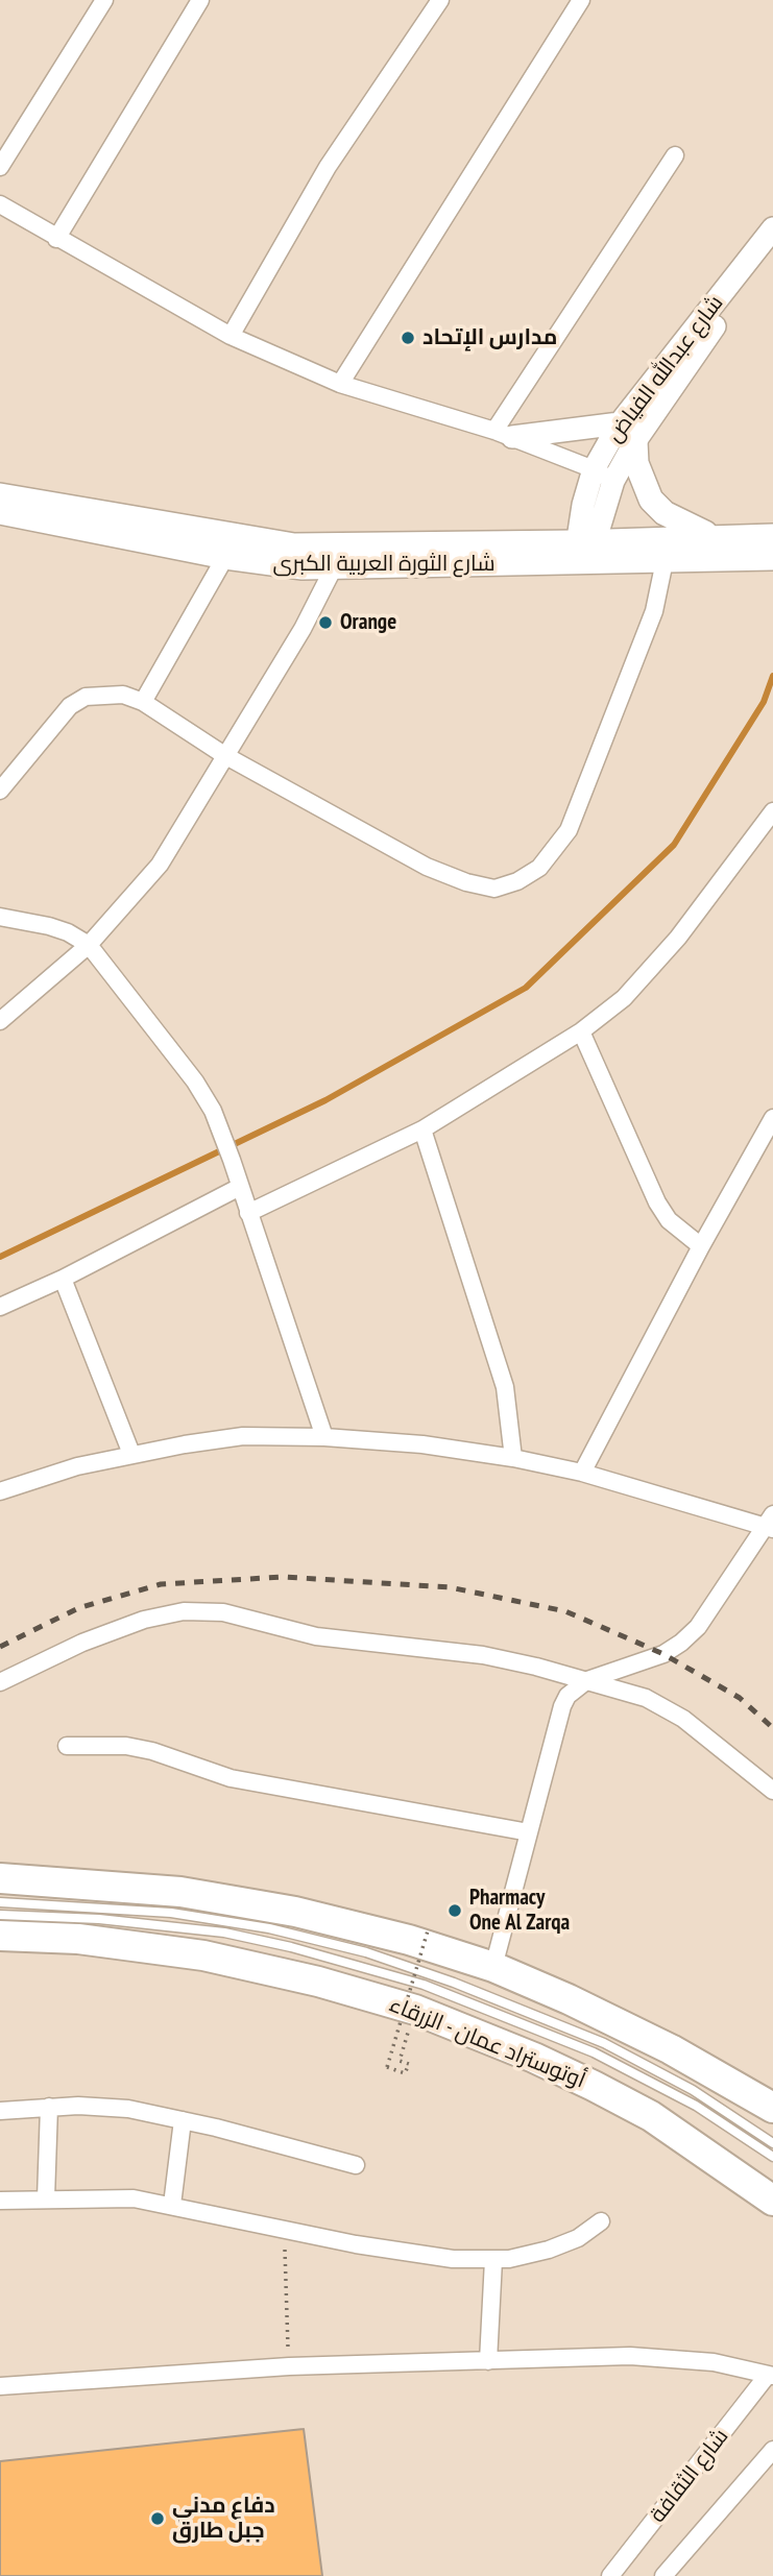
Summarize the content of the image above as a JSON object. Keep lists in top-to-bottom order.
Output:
{
  "streets": {
    "highway": ["أوتوستراد عمان - الزرقاء"],
    "main road": ["شارع الثورة العربية الكبرى"],
    "street": ["شارع عبدالله الفياض", "شارع الثقافة"]
  },
  "crossings": [
    ["شارع عبدالله الفياض", "شارع الثورة العربية الكبرى"]
  ],
  "places": [
    "مدارس الإتحاد",
    "Orange",
    "Pharmacy One Al Zarqa",
    "دفاع مدني جبل طارق"
  ]
}
